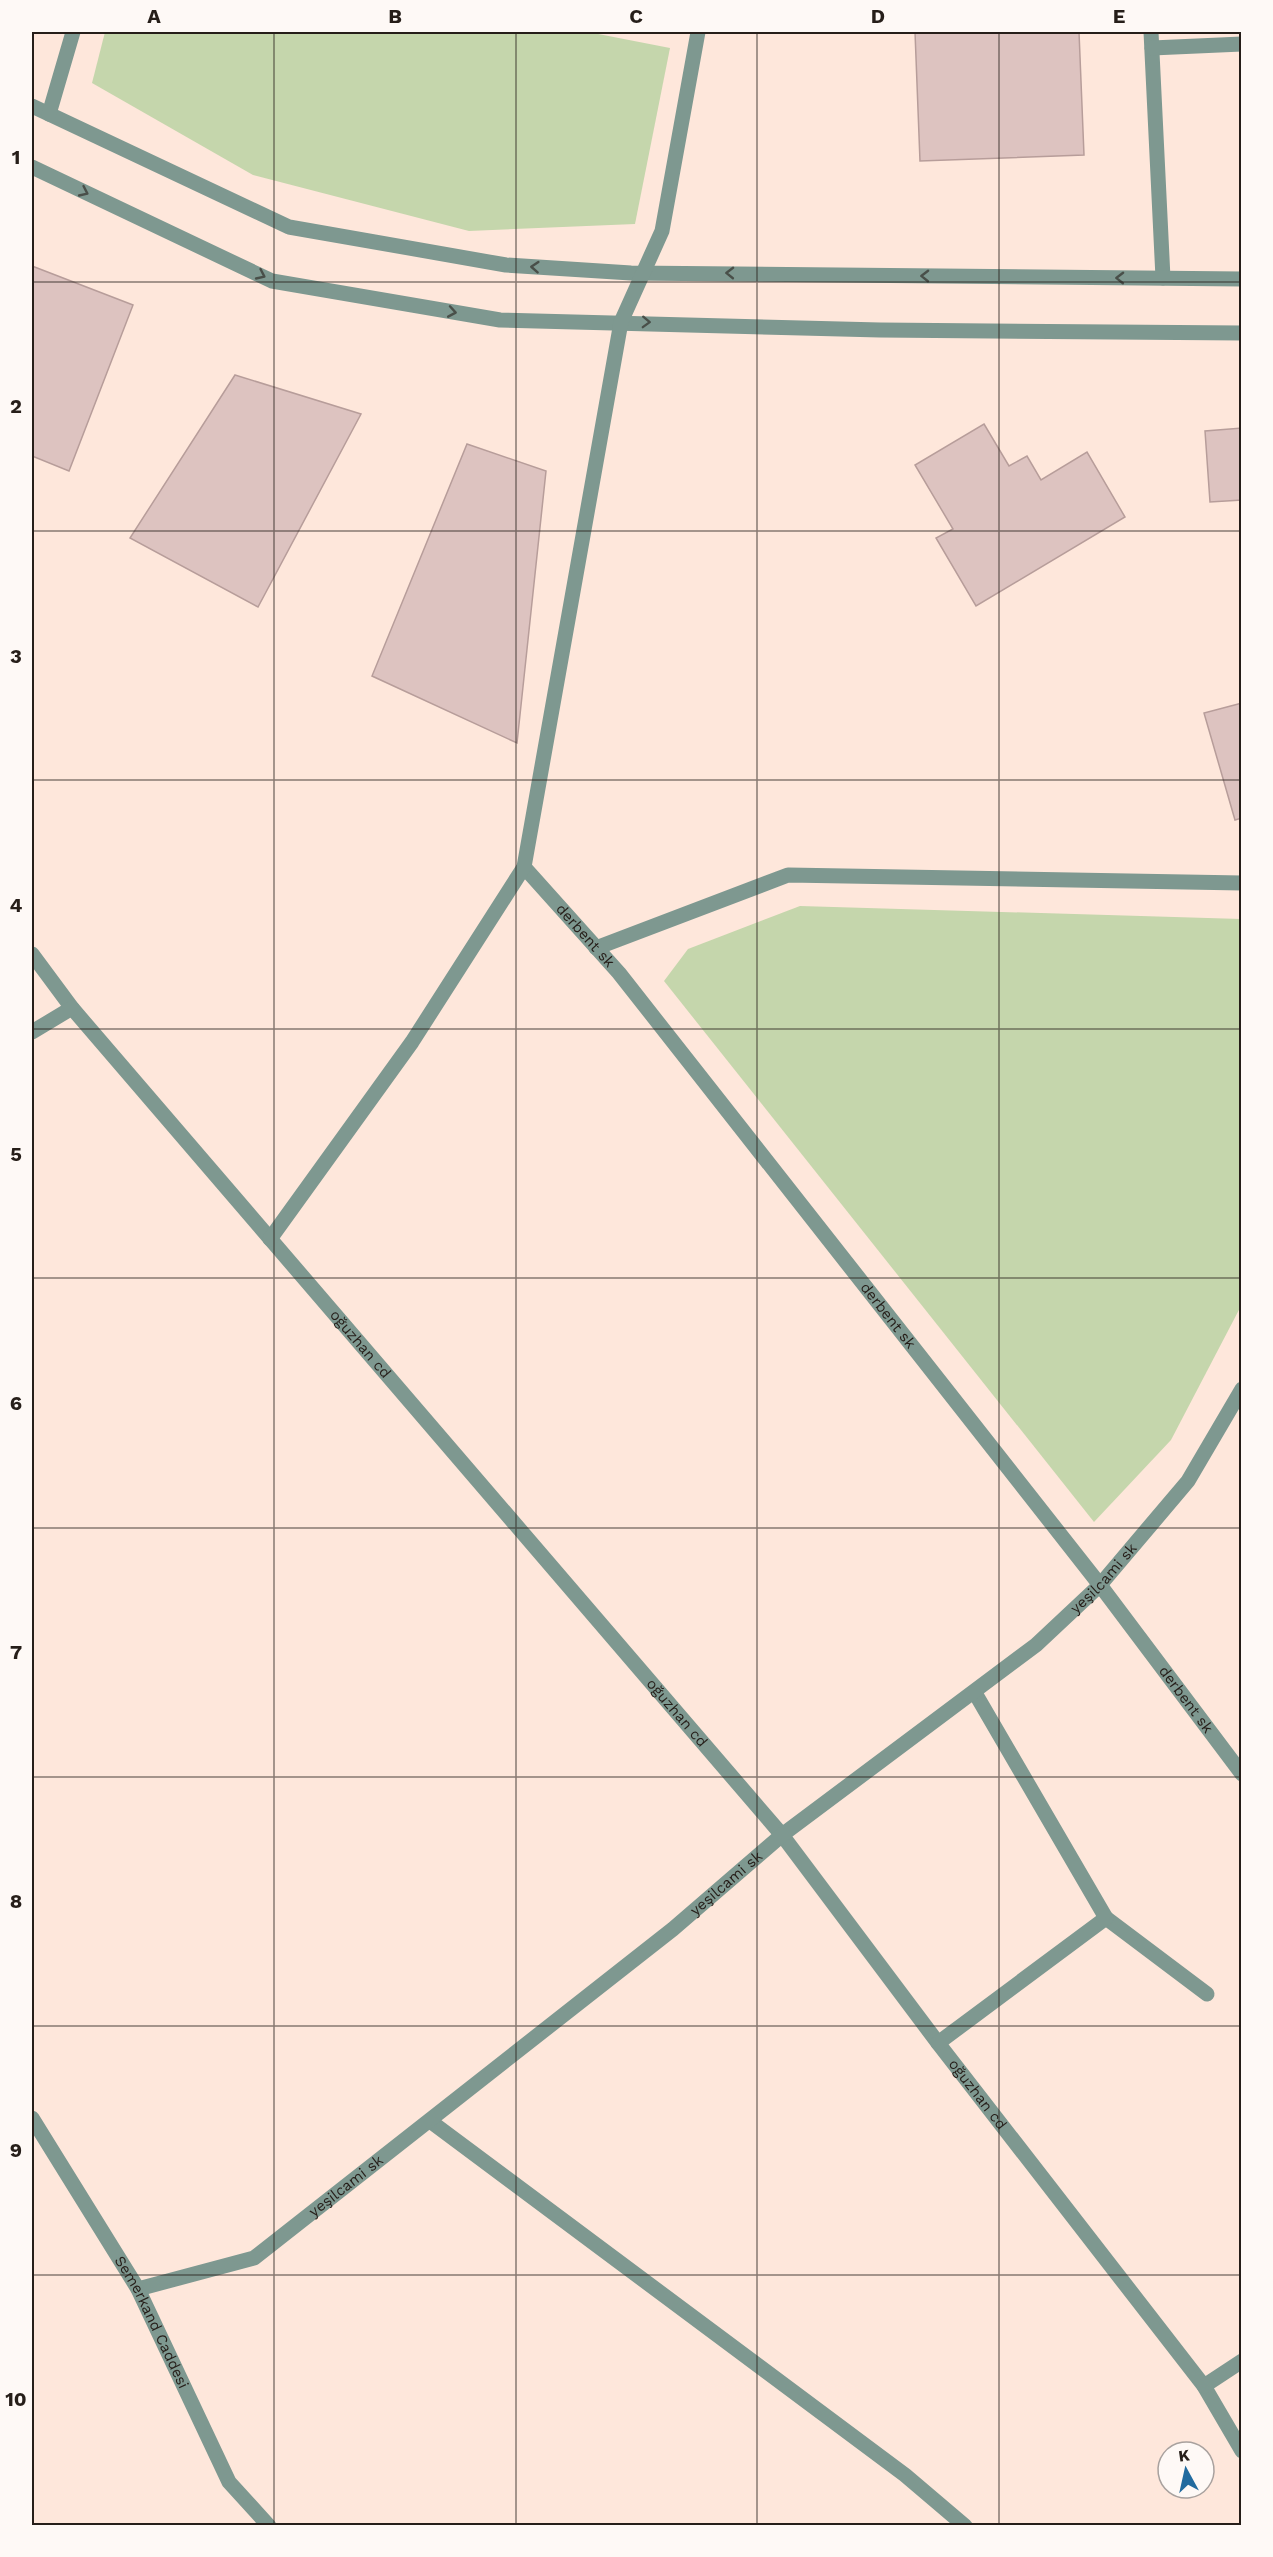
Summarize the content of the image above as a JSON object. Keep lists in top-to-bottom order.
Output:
{
  "streets": {
    "street": [
      "derbent sk",
      "oğuzhan cd",
      "yeşilcami sk",
      "Semerkand Caddesi"
    ]
  },
  "crossings": [
    ["derbent sk", "yeşilcami sk"],
    ["oğuzhan cd", "yeşilcami sk"],
    ["yeşilcami sk", "Semerkand Caddesi"]
  ],
  "north": "top",
  "grid": {
    "columns": [
      "A",
      "B",
      "C",
      "D",
      "E"
    ],
    "rows": [
      "1",
      "2",
      "3",
      "4",
      "5",
      "6",
      "7",
      "8",
      "9",
      "10"
    ]
  }
}
